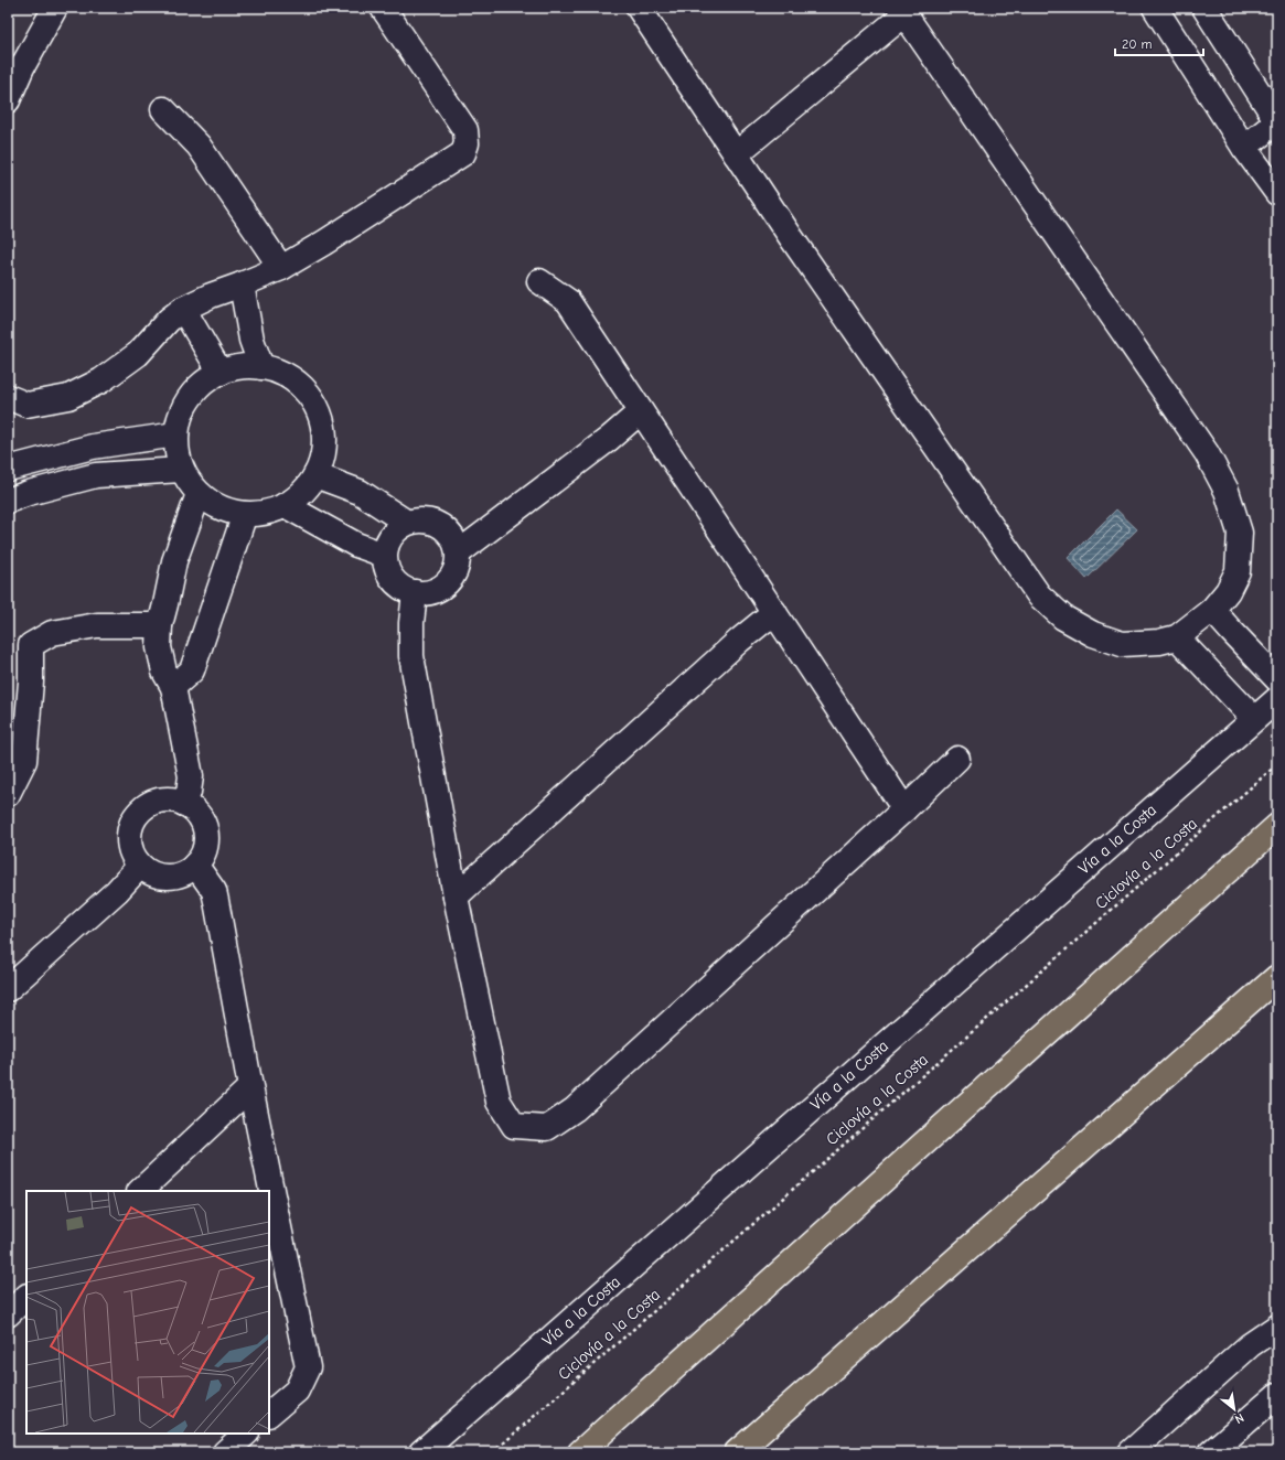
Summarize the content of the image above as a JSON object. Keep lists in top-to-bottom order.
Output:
{
  "streets": {
    "street": ["Vía a la Costa"],
    "path": ["Ciclovía a la Costa"]
  },
  "scale_bar": "20 m",
  "north": "bottom right"
}
